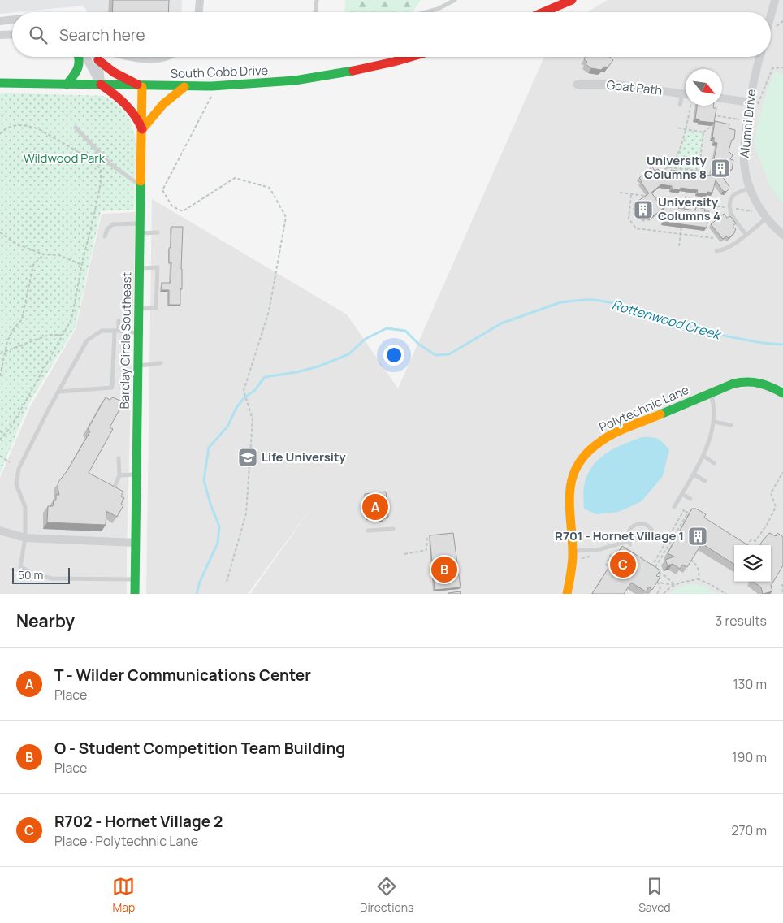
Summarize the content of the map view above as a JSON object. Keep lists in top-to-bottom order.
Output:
{
  "streets": {
    "street": [
      "South Cobb Drive",
      "Goat Path",
      "Alumni Drive",
      "Barclay Circle Southeast",
      "Polytechnic Lane"
    ]
  },
  "crossings": [
    ["South Cobb Drive", "Barclay Circle Southeast"]
  ],
  "water": ["Rottenwood Creek"],
  "parks": ["Wildwood Park"],
  "places": {
    "building": ["University Columns 8", "University Columns 4", "R701 - Hornet Village 1"],
    "school or university": ["Life University"]
  },
  "scale_bar": "50 m",
  "north": "bottom right",
  "page": {
    "search": "Search here",
    "pins": ["A", "C", "B"],
    "scale": "50 m",
    "heading": ["Nearby", "3 results"],
    "list": [
      {
        "mark": "A",
        "name": "T - Wilder Communications Center",
        "note": "Place",
        "value": "130 m"
      },
      {
        "mark": "B",
        "name": "O - Student Competition Team Building",
        "note": "Place",
        "value": "190 m"
      },
      {
        "mark": "C",
        "name": "R702 - Hornet Village 2",
        "note": "Place · Polytechnic Lane",
        "value": "270 m"
      }
    ],
    "nav": ["Map", "Directions", "Saved"]
  }
}
